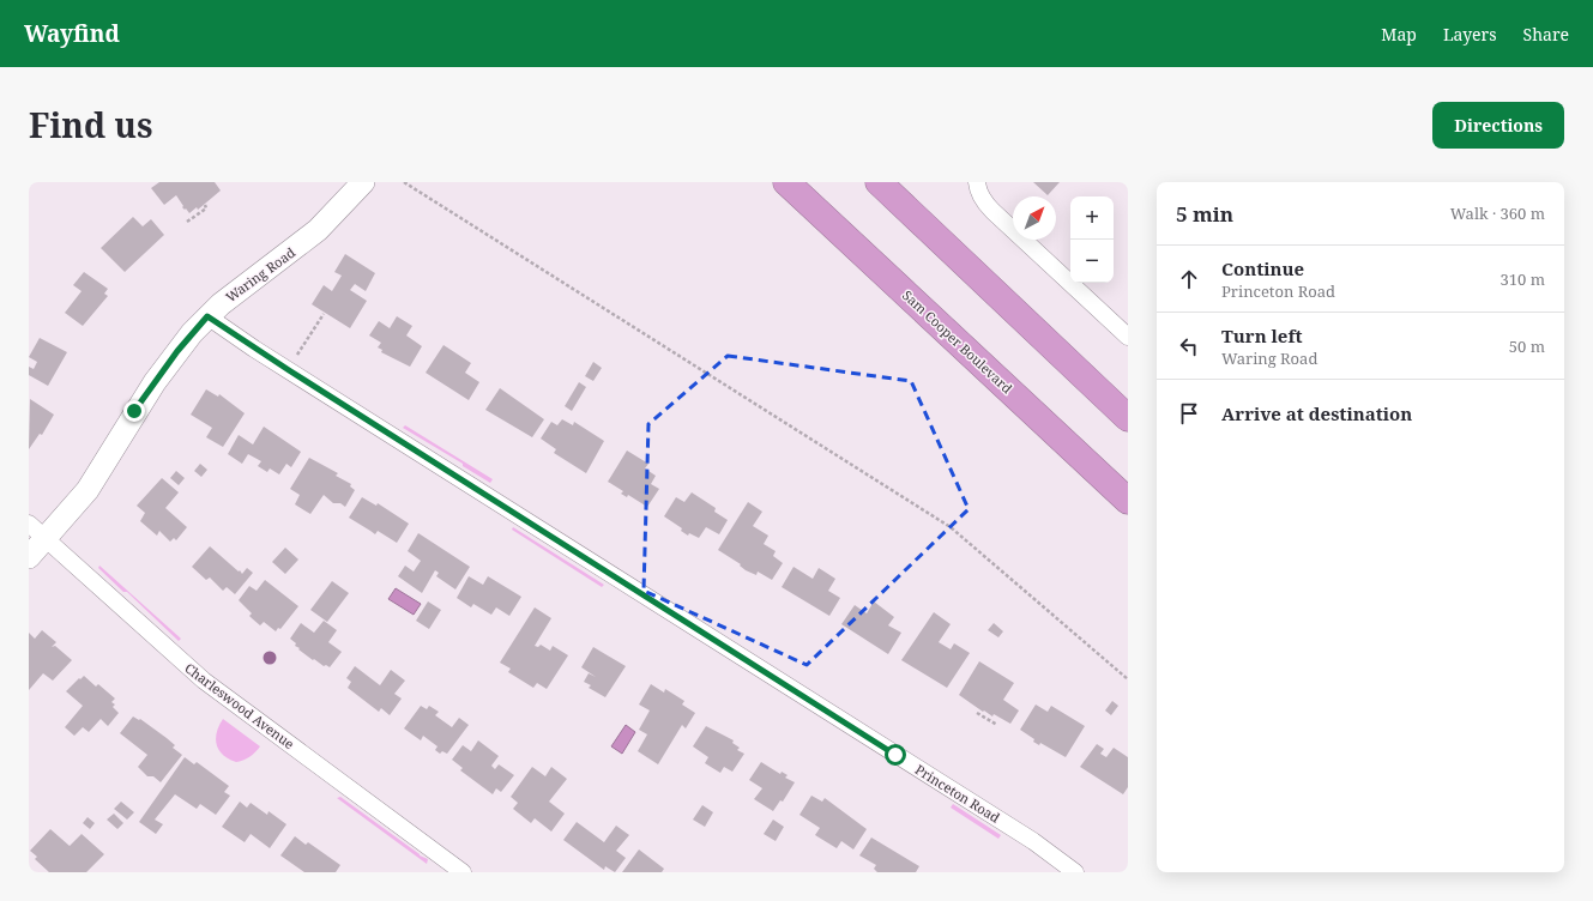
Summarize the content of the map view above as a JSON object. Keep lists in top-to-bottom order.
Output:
{
  "streets": {
    "highway": ["Sam Cooper Boulevard"],
    "main road": ["Waring Road"],
    "street": ["Charleswood Avenue", "Princeton Road"]
  },
  "crossings": [
    ["Waring Road", "Charleswood Avenue"],
    ["Waring Road", "Princeton Road"]
  ],
  "north": "top right",
  "page": {
    "header": "Wayfind",
    "nav": ["Map", "Layers", "Share"],
    "title": "Find us",
    "buttons": "Directions",
    "heading": ["5 min", "Walk · 360 m"],
    "map_buttons": ["+", "−"],
    "list": [
      ["Continue", "Princeton Road", "310 m"],
      ["Turn left", "Waring Road", "50 m"],
      "Arrive at destination"
    ]
  }
}
